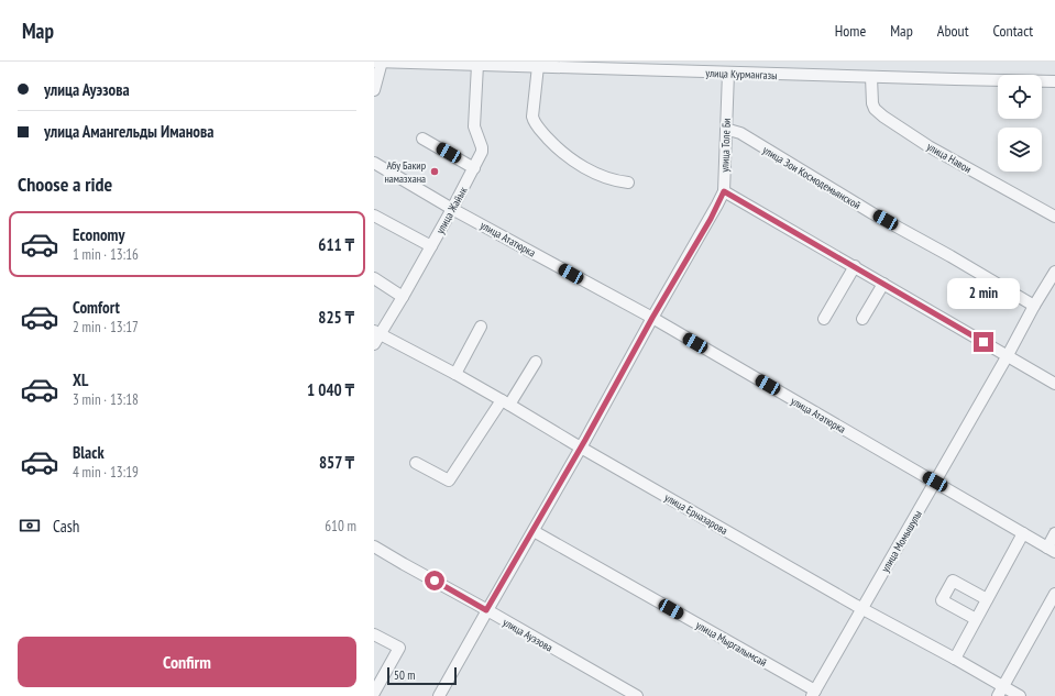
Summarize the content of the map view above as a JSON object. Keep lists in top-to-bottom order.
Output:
{
  "streets": {
    "street": [
      "улица Курмангазы",
      "улица Толе Би",
      "улица Навои",
      "улица Зои Космодемьянской",
      "улица Жайык",
      "улица Ататюрка",
      "улица Ерназарова",
      "улица Момышулы",
      "улица Ауэзова",
      "улица Мыргалымсай"
    ]
  },
  "crossings": [
    ["улица Курмангазы", "улица Толе Би"],
    ["улица Курмангазы", "улица Навои"],
    ["улица Курмангазы", "улица Жайык"],
    ["улица Толе Би", "улица Зои Космодемьянской"],
    ["улица Толе Би", "улица Ататюрка"],
    ["улица Толе Би", "улица Ерназарова"],
    ["улица Толе Би", "улица Ауэзова"],
    ["улица Толе Би", "улица Мыргалымсай"],
    ["улица Зои Космодемьянской", "улица Момышулы"],
    ["улица Жайык", "улица Ататюрка"],
    ["улица Жайык", "улица Ерназарова"],
    ["улица Ататюрка", "улица Момышулы"],
    ["улица Ерназарова", "улица Момышулы"],
    ["улица Момышулы", "улица Мыргалымсай"]
  ],
  "places": ["Абу Бакир намазхана"],
  "scale_bar": "50 m",
  "page": {
    "header": "Map",
    "nav": [
      "Home",
      "Map",
      "About",
      "Contact"
    ],
    "banner": ["улица Ауэзова", "улица Амангельды Иманова"],
    "heading": "Choose a ride",
    "list": [
      {
        "name": "Economy",
        "note": "1 min · 13:16",
        "value": "611 ₸"
      },
      {
        "name": "Comfort",
        "note": "2 min · 13:17",
        "value": "825 ₸"
      },
      {
        "name": "XL",
        "note": "3 min · 13:18",
        "value": "1 040 ₸"
      },
      {
        "name": "Black",
        "note": "4 min · 13:19",
        "value": "857 ₸"
      }
    ],
    "bubble": "2 min",
    "pay": ["Cash", "610 m"],
    "buttons": "Confirm",
    "scale": "50 m"
  }
}
